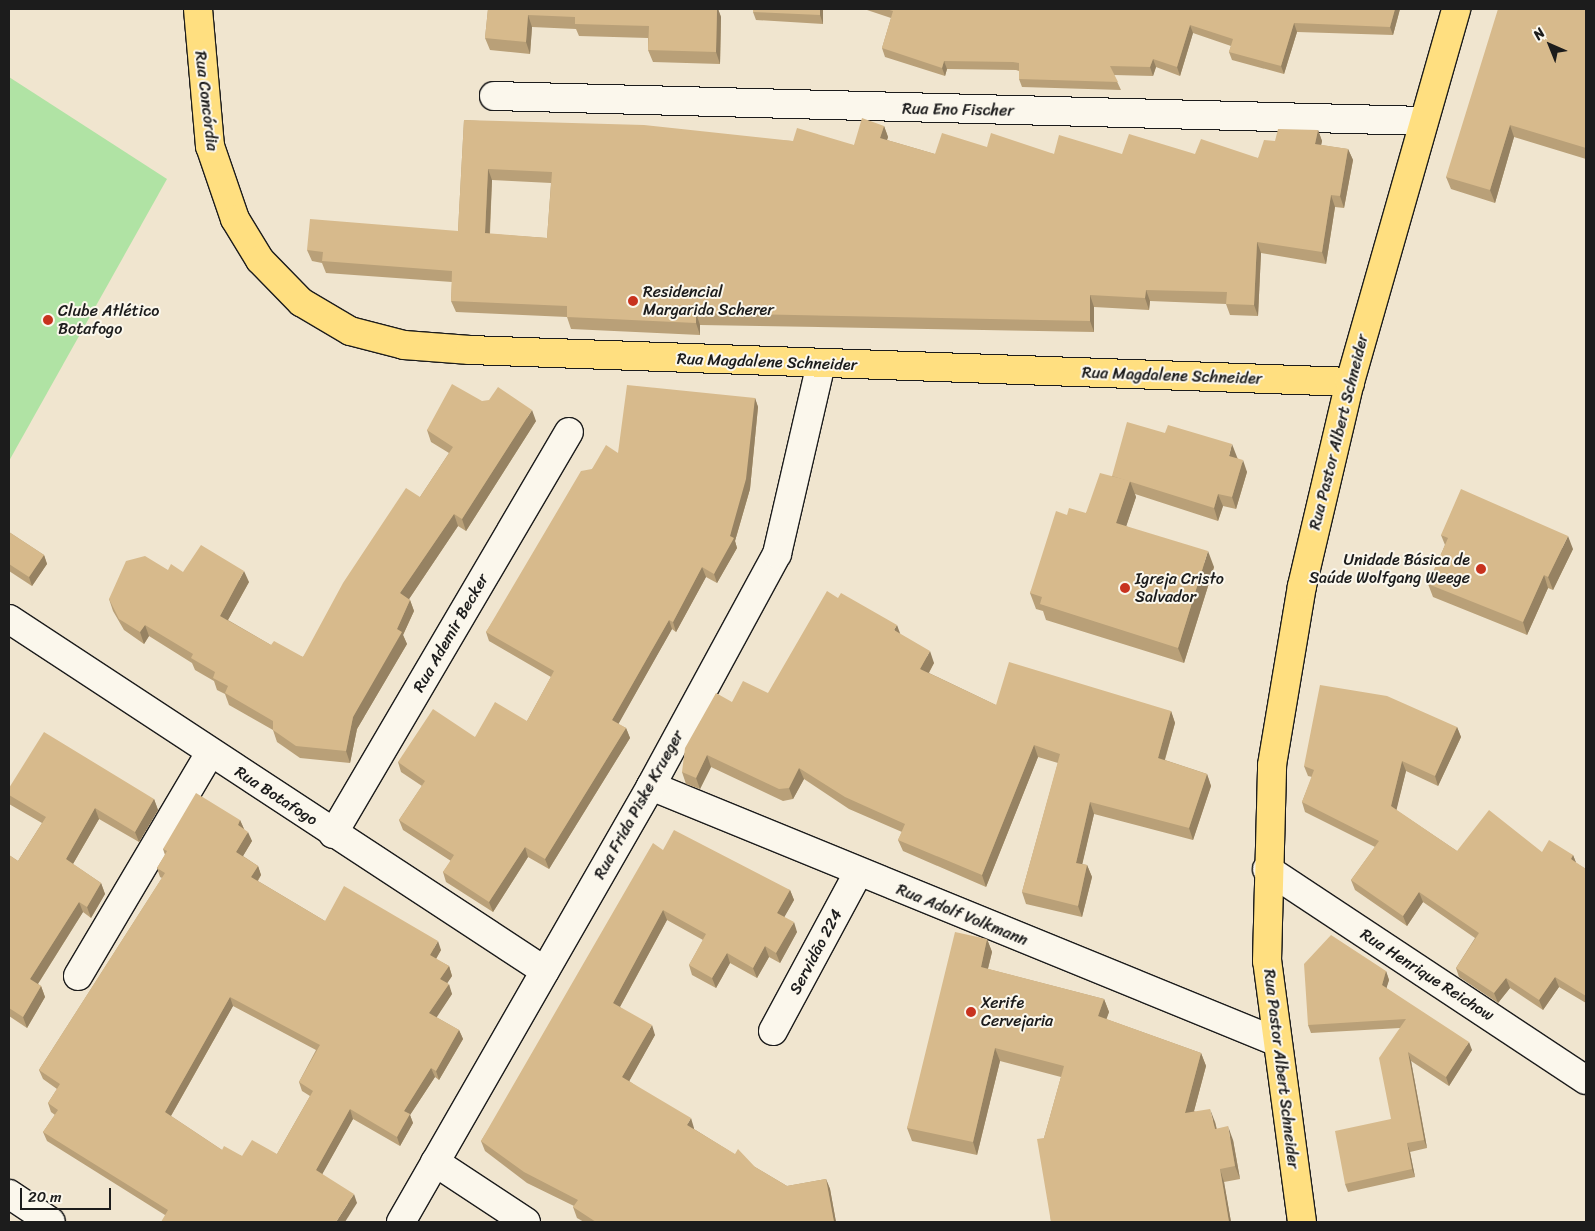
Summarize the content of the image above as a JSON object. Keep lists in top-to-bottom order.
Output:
{
  "streets": {
    "main road": ["Rua Concórdia", "Rua Magdalene Schneider", "Rua Pastor Albert Schneider"],
    "street": [
      "Rua Eno Fischer",
      "Rua Ademir Becker",
      "Rua Botafogo",
      "Rua Frida Piske Krueger",
      "Rua Adolf Volkmann",
      "Servidão 224",
      "Rua Henrique Reichow"
    ]
  },
  "crossings": [
    ["Rua Concórdia", "Rua Magdalene Schneider"],
    ["Rua Eno Fischer", "Rua Pastor Albert Schneider"],
    ["Rua Magdalene Schneider", "Rua Pastor Albert Schneider"],
    ["Rua Magdalene Schneider", "Rua Frida Piske Krueger"],
    ["Rua Pastor Albert Schneider", "Rua Adolf Volkmann"],
    ["Rua Pastor Albert Schneider", "Rua Henrique Reichow"],
    ["Rua Ademir Becker", "Rua Botafogo"],
    ["Rua Botafogo", "Rua Frida Piske Krueger"],
    ["Rua Frida Piske Krueger", "Rua Adolf Volkmann"],
    ["Rua Adolf Volkmann", "Servidão 224"]
  ],
  "places": [
    "Residencial Margarida Scherer",
    "Clube Atlético Botafogo",
    "Unidade Básica de Saúde Wolfgang Weege",
    "Igreja Cristo Salvador",
    "Xerife Cervejaria"
  ],
  "scale_bar": "20 m",
  "north": "top left"
}
